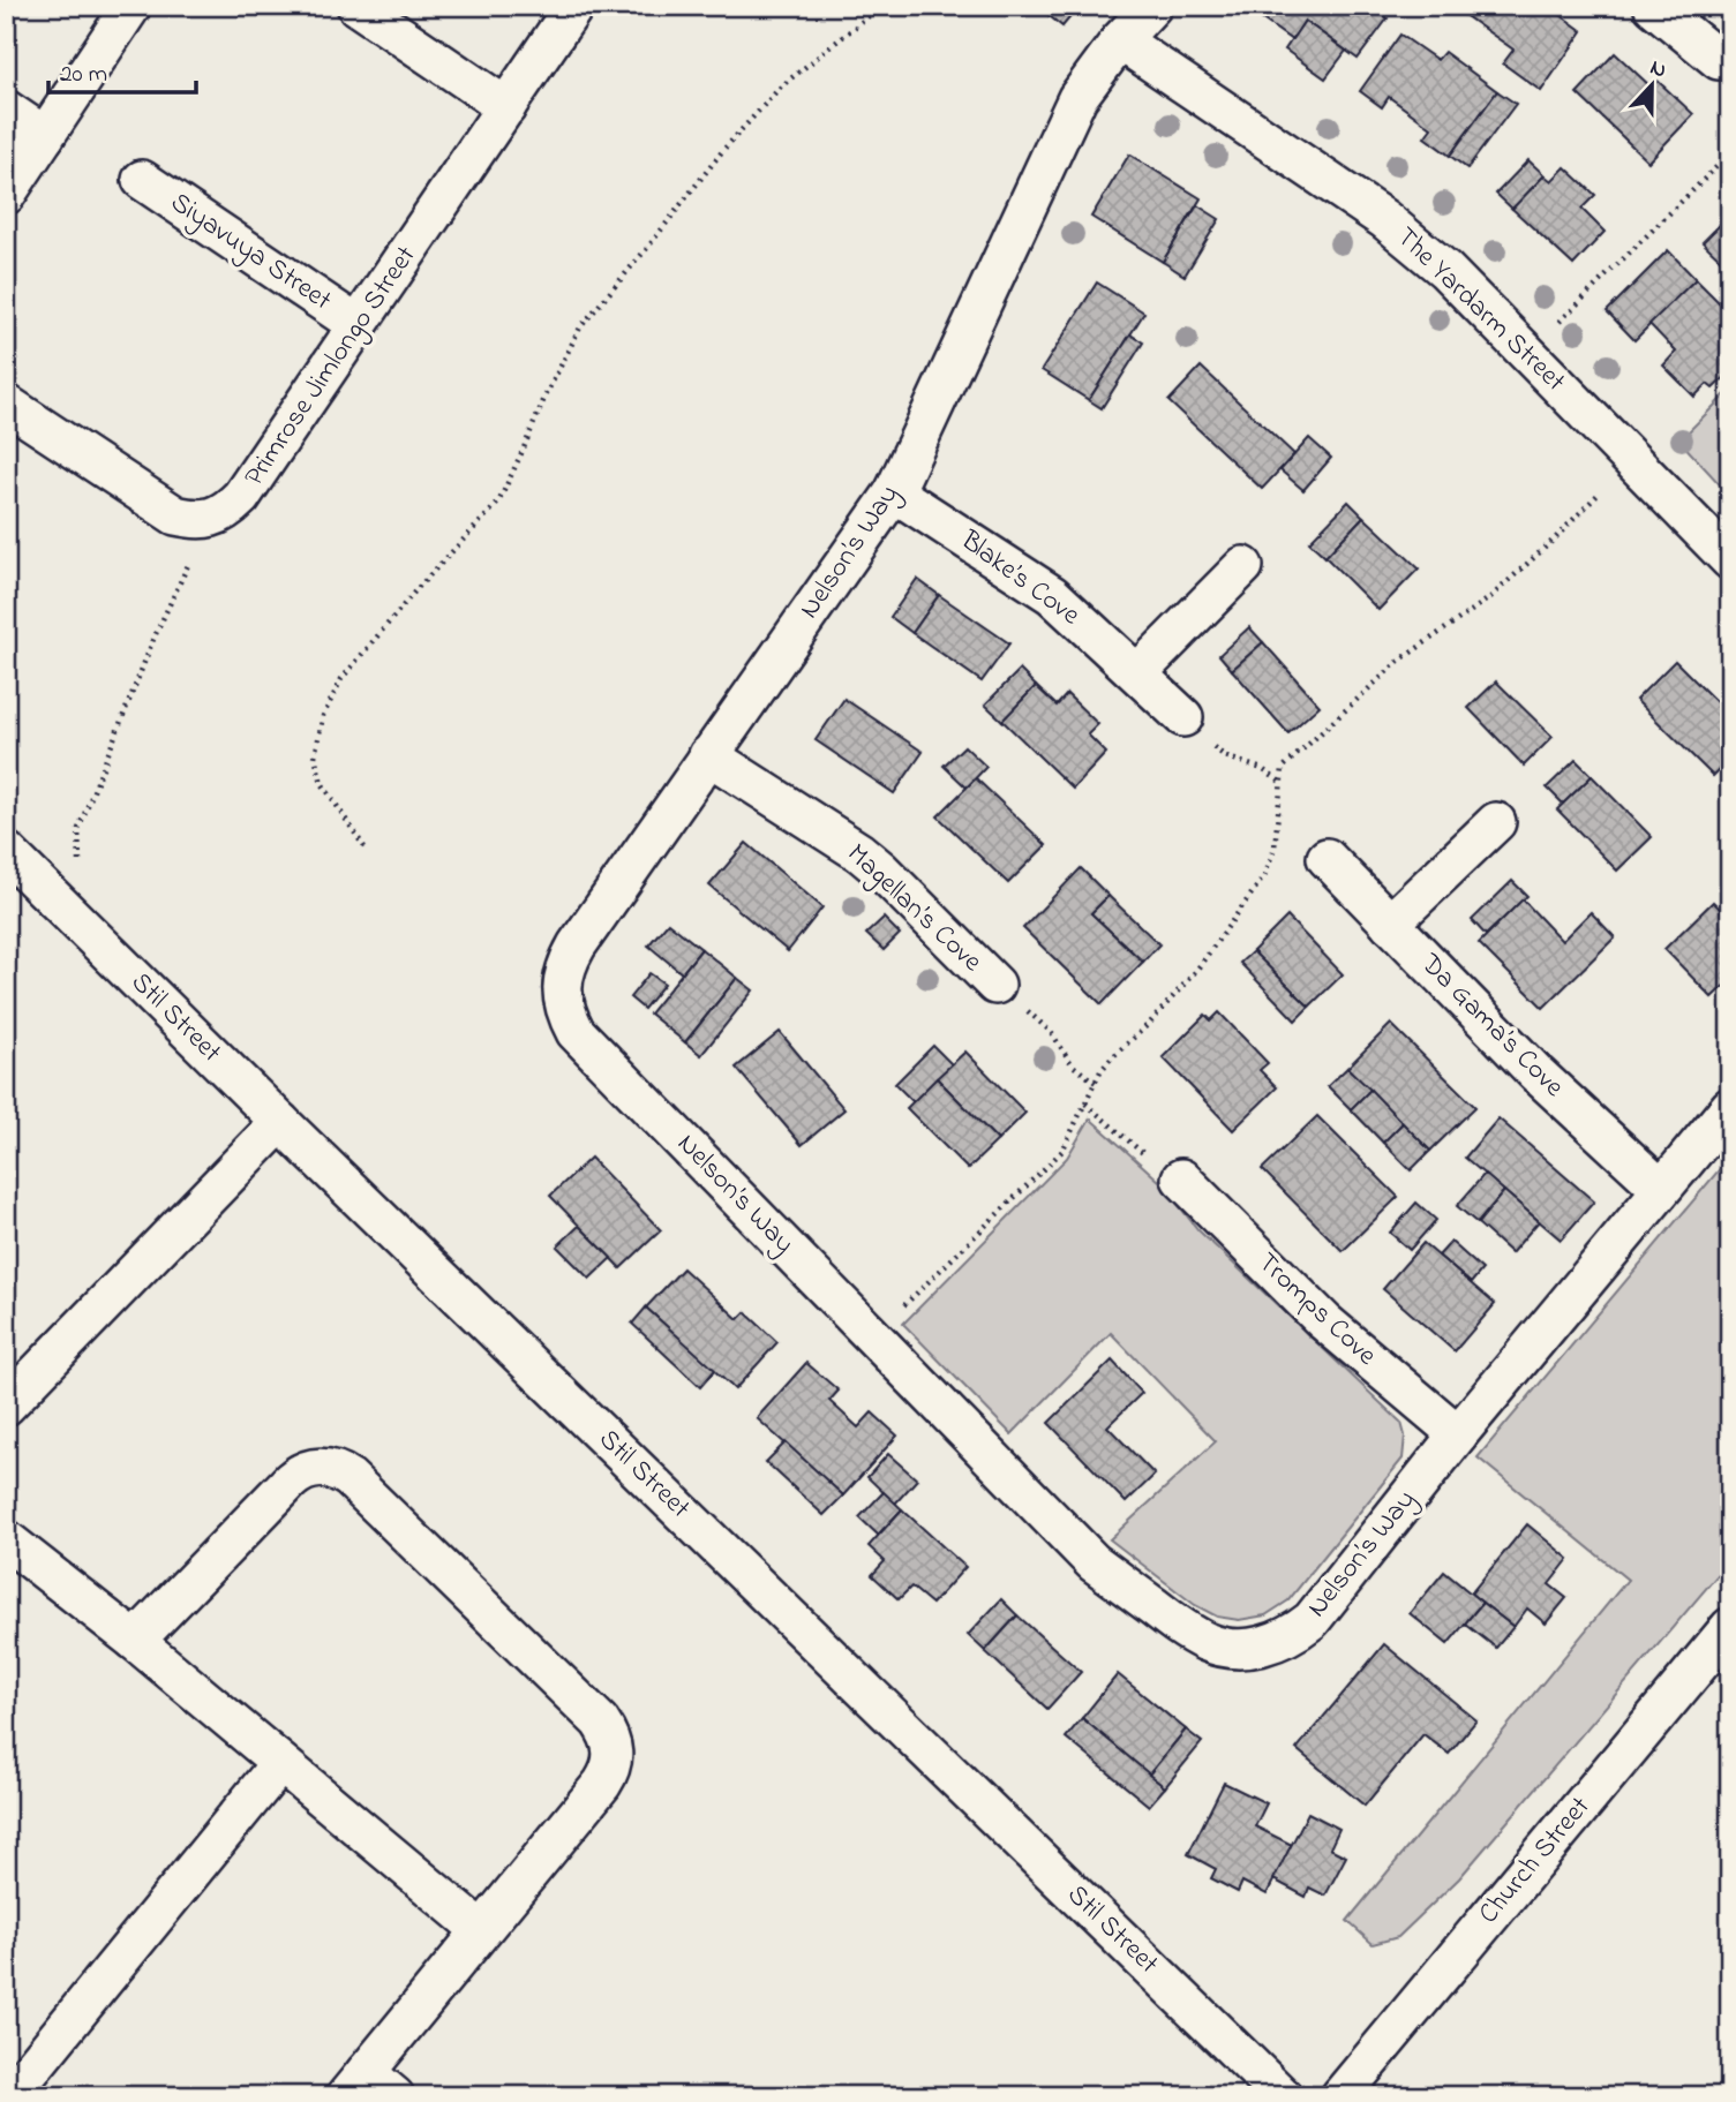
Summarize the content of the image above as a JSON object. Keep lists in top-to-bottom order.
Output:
{
  "streets": {
    "street": [
      "Siyavuya Street",
      "The Yardarm Street",
      "Primrose Jimlongo Street",
      "Nelson’s Way",
      "Blake’s Cove",
      "Magellan’s Cove",
      "Stil Street",
      "Da Gama’s Cove",
      "Tromps Cove",
      "Church Street"
    ]
  },
  "crossings": [
    ["Siyavuya Street", "Primrose Jimlongo Street"],
    ["The Yardarm Street", "Nelson’s Way"],
    ["Nelson’s Way", "Blake’s Cove"],
    ["Nelson’s Way", "Magellan’s Cove"],
    ["Nelson’s Way", "Da Gama’s Cove"],
    ["Nelson’s Way", "Tromps Cove"]
  ],
  "scale_bar": "20 m",
  "north": "top"
}
